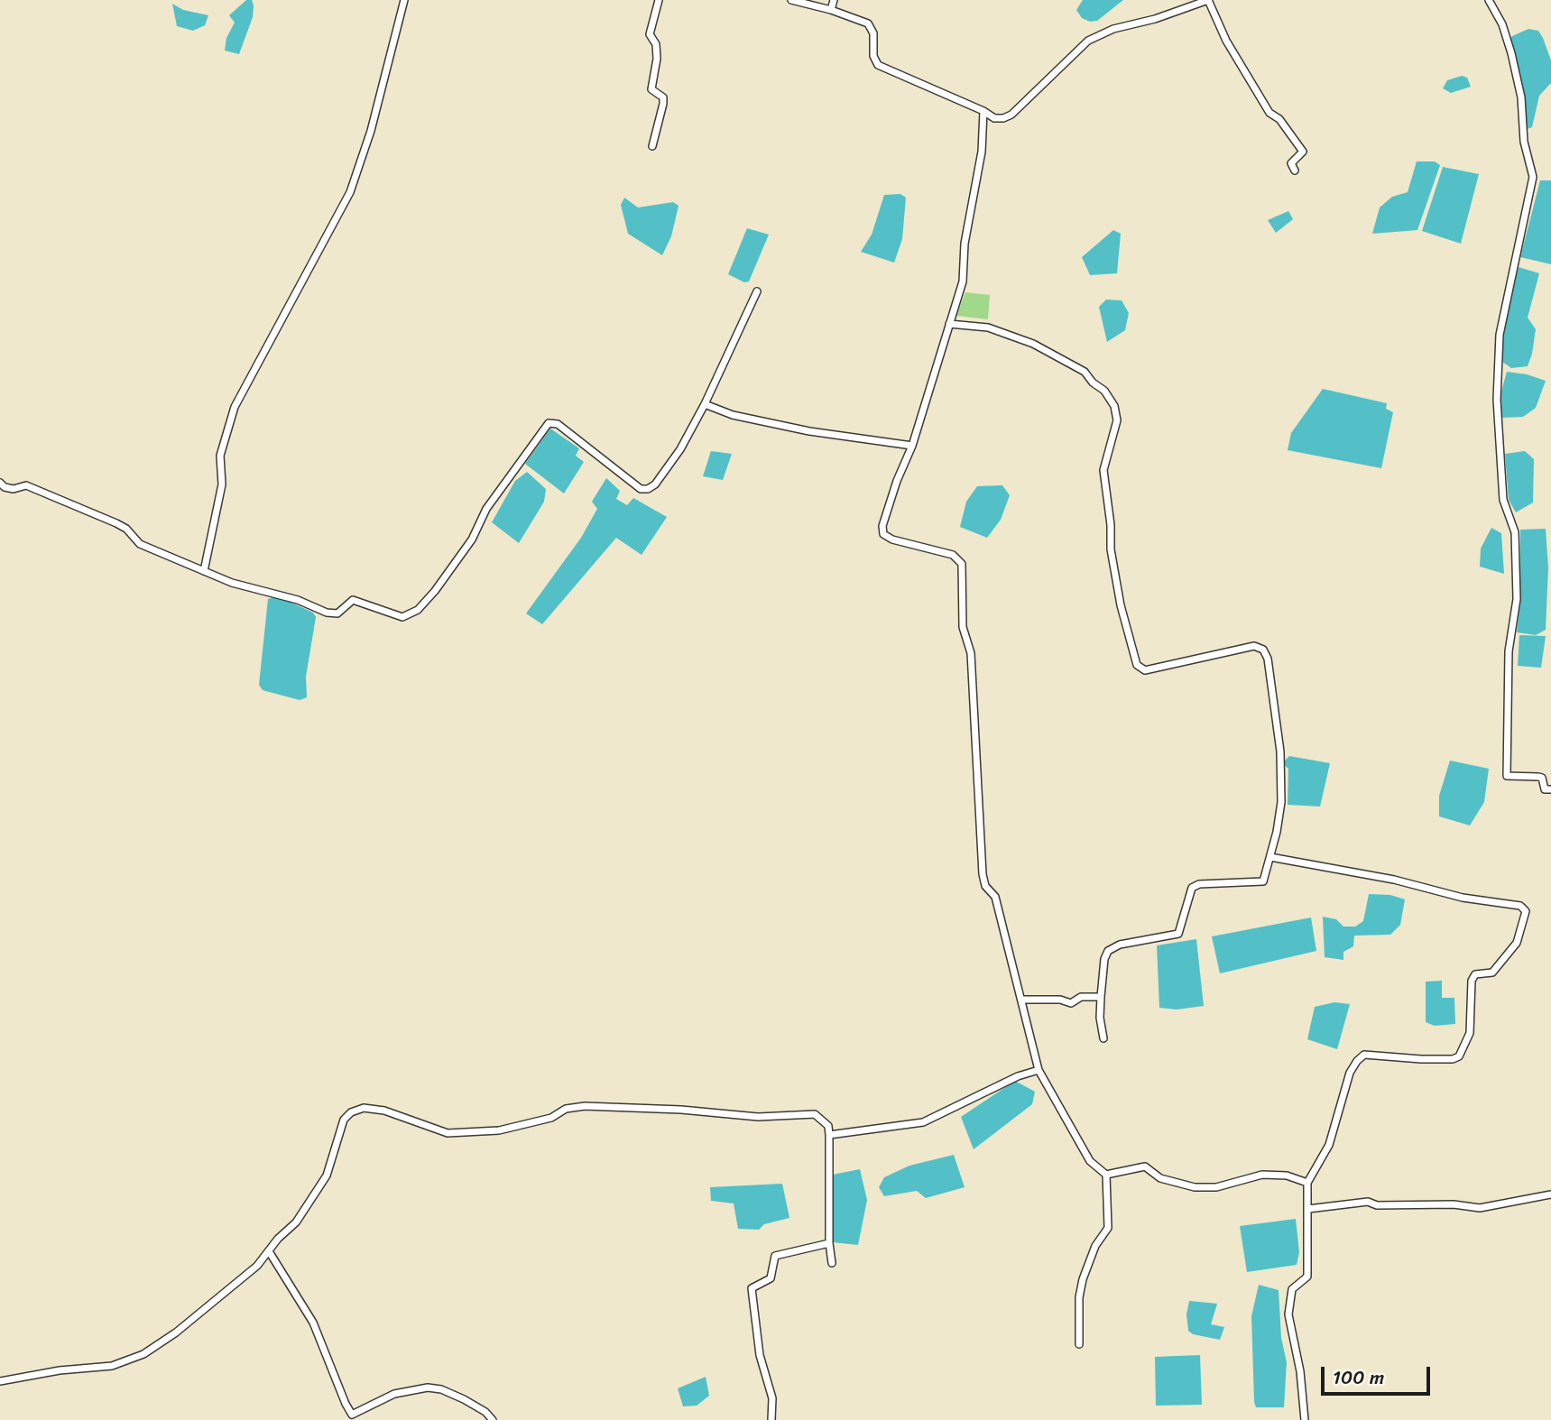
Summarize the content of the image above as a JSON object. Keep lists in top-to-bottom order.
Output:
{
  "scale_bar": "100 m"
}
